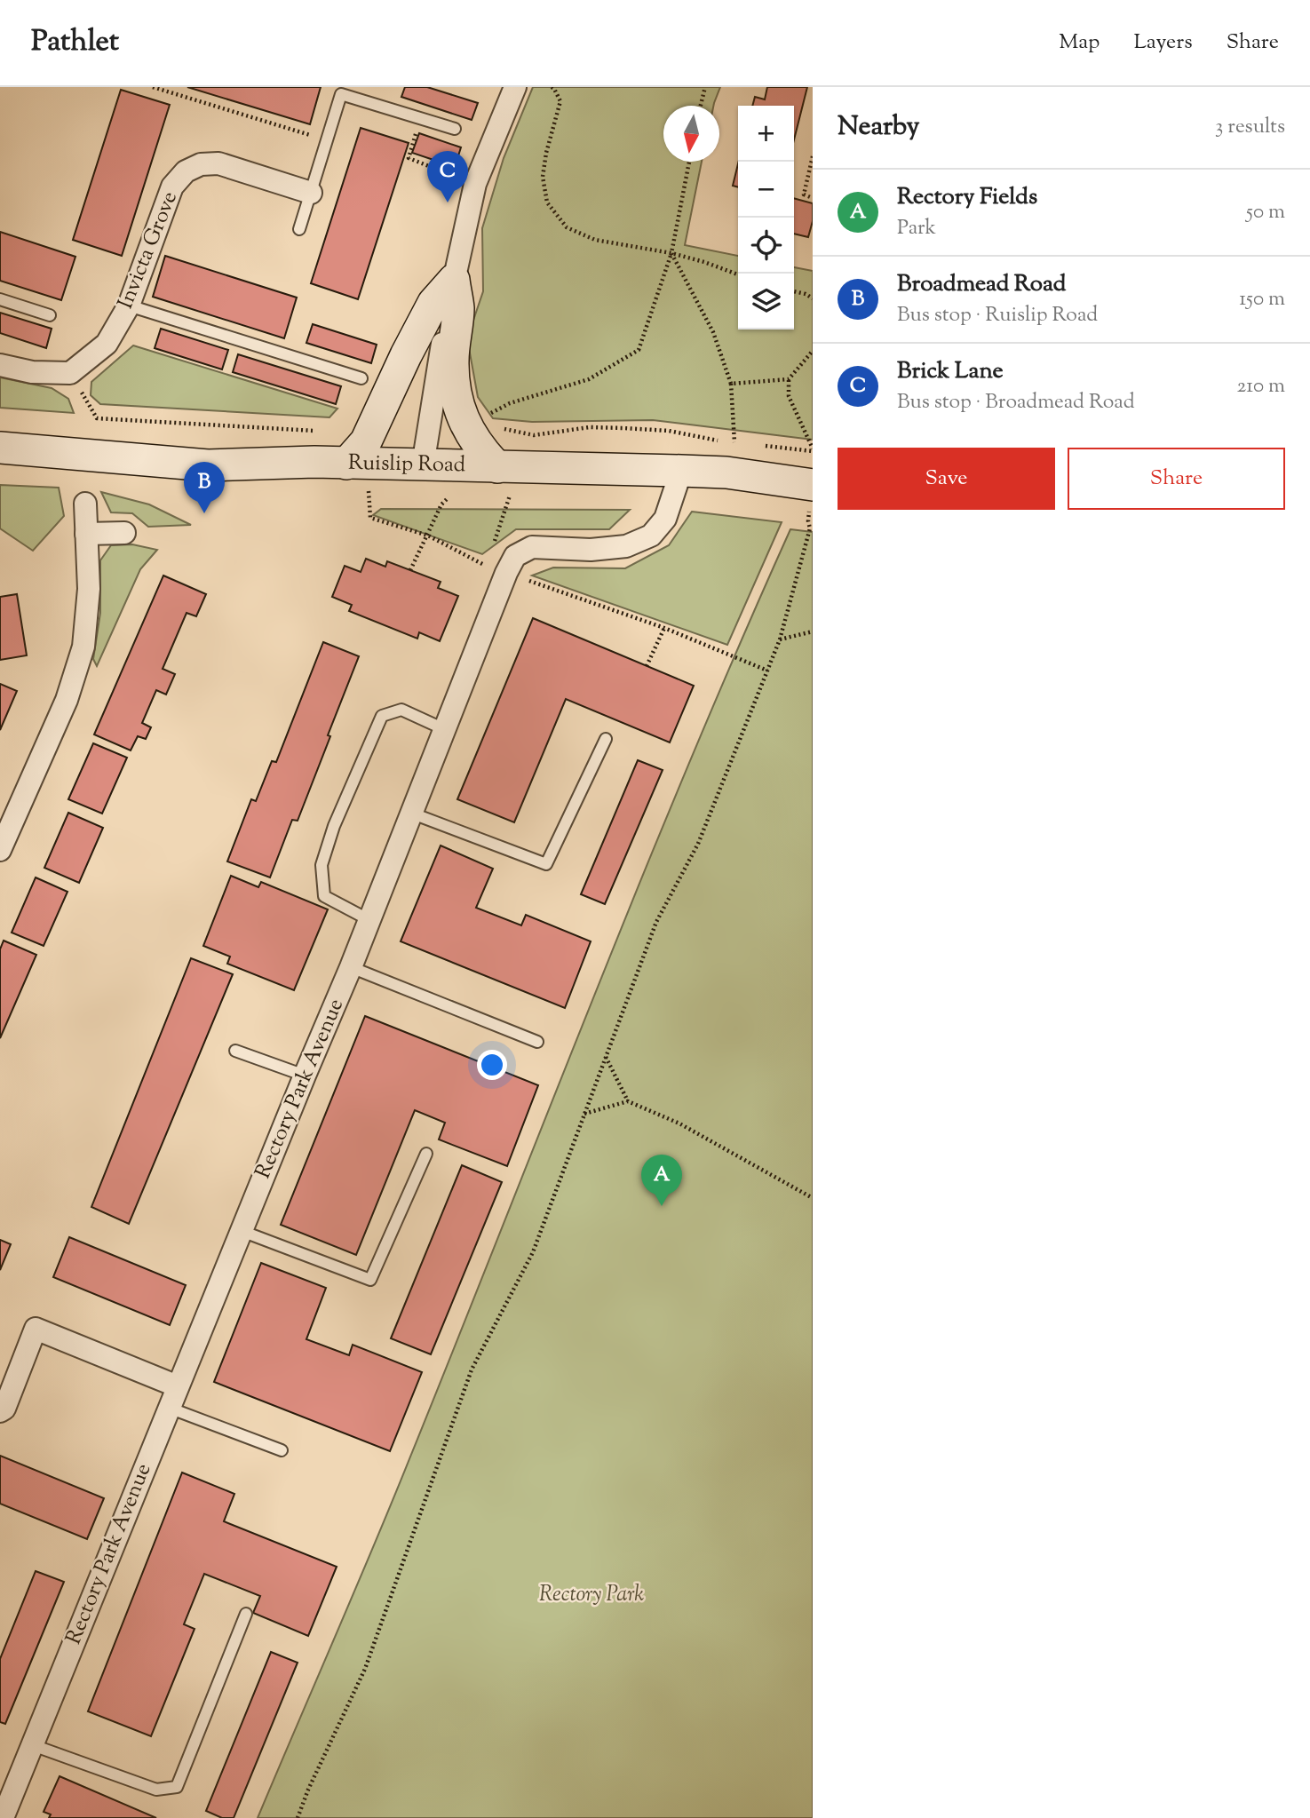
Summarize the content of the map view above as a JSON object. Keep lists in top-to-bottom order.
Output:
{
  "streets": {
    "main road": ["Ruislip Road"],
    "street": ["Invicta Grove", "Rectory Park Avenue"]
  },
  "crossings": [
    ["Ruislip Road", "Rectory Park Avenue"]
  ],
  "parks": ["Rectory Park"],
  "north": "bottom",
  "page": {
    "header": "Pathlet",
    "nav": ["Map", "Layers", "Share"],
    "heading": ["Nearby", "3 results"],
    "map_buttons": ["+", "−"],
    "pins": ["C", "B", "A"],
    "list": [
      {
        "mark": "A",
        "name": "Rectory Fields",
        "note": "Park",
        "value": "50 m"
      },
      {
        "mark": "B",
        "name": "Broadmead Road",
        "note": "Bus stop · Ruislip Road",
        "value": "150 m"
      },
      {
        "mark": "C",
        "name": "Brick Lane",
        "note": "Bus stop · Broadmead Road",
        "value": "210 m"
      }
    ],
    "buttons": ["Save", "Share"]
  }
}
